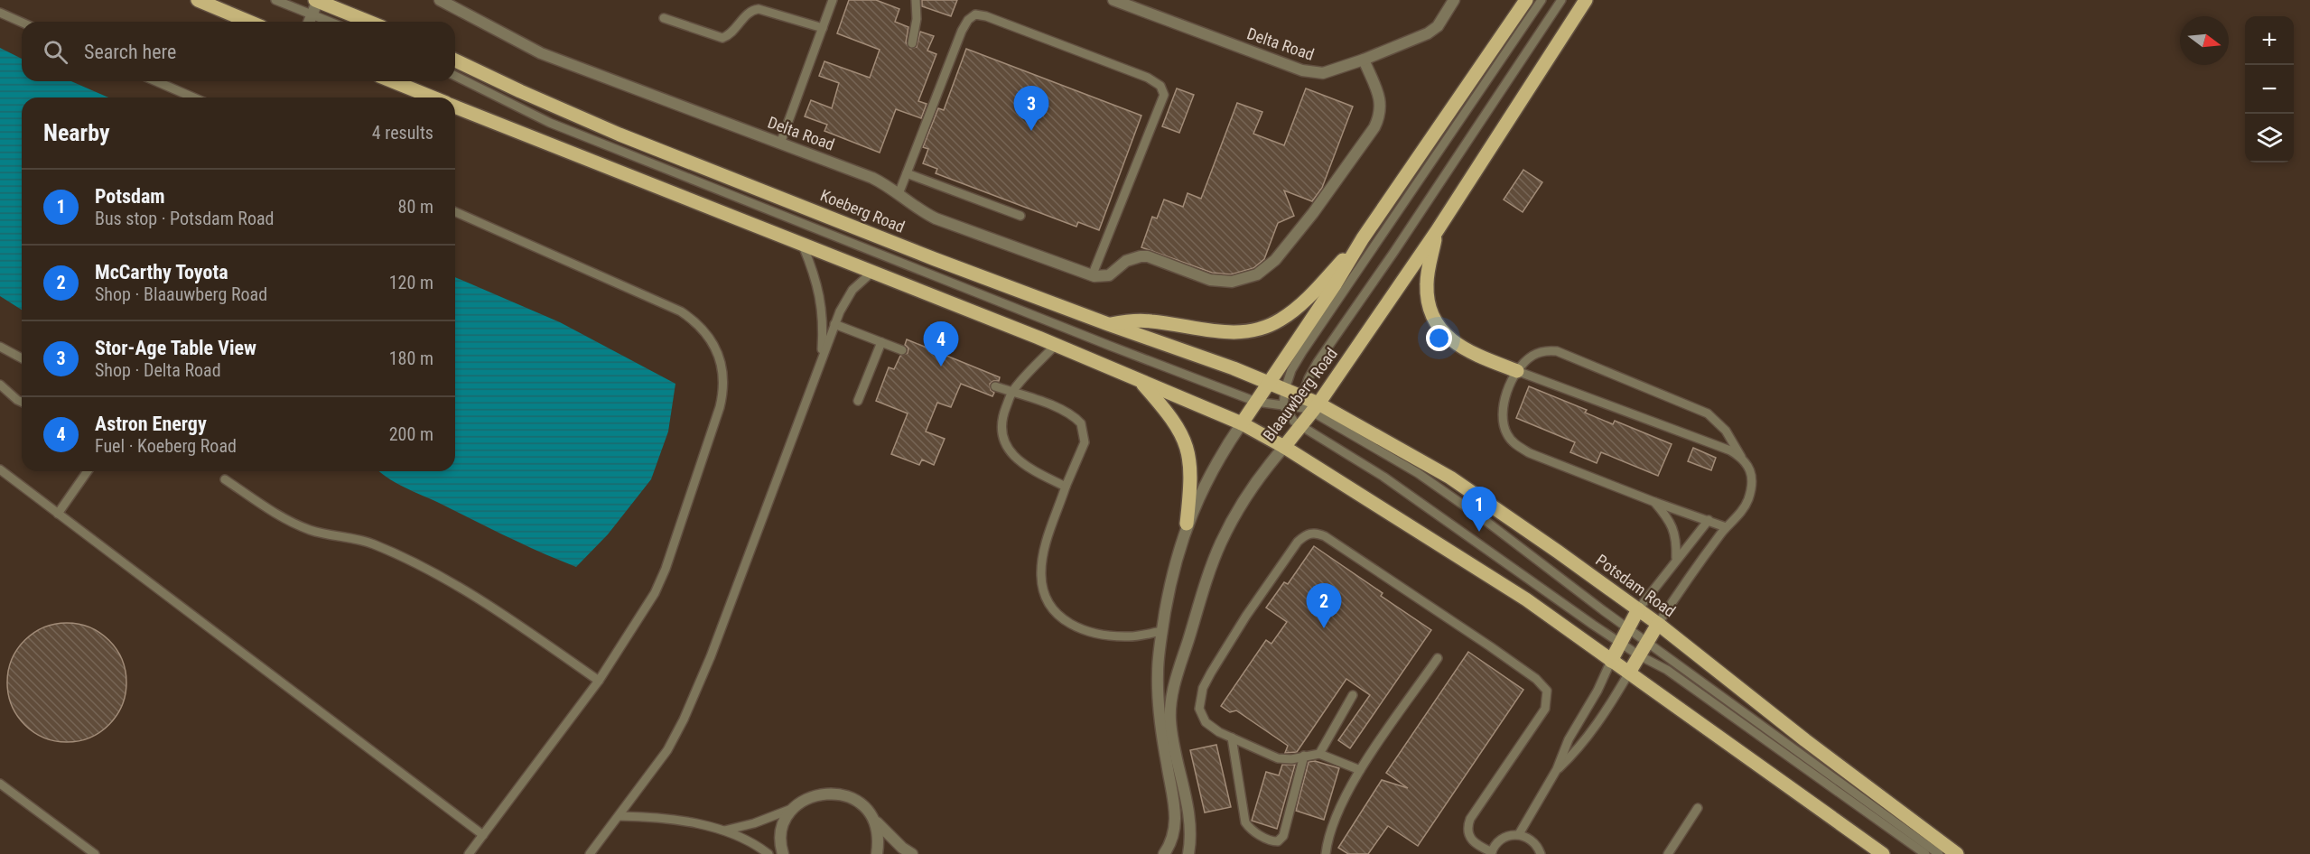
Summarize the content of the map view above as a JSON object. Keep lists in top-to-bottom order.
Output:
{
  "streets": {
    "main road": ["Koeberg Road", "Blaauwberg Road", "Potsdam Road"],
    "street": ["Delta Road"]
  },
  "crossings": [
    ["Koeberg Road", "Blaauwberg Road"],
    ["Koeberg Road", "Potsdam Road"],
    ["Blaauwberg Road", "Potsdam Road"]
  ],
  "north": "right",
  "page": {
    "map_buttons": ["+", "−"],
    "search": "Search here",
    "pins": [
      "3",
      "4",
      "1",
      "2"
    ],
    "heading": ["Nearby", "4 results"],
    "list": [
      {
        "mark": "1",
        "name": "Potsdam",
        "note": "Bus stop · Potsdam Road",
        "value": "80 m"
      },
      {
        "mark": "2",
        "name": "McCarthy Toyota",
        "note": "Shop · Blaauwberg Road",
        "value": "120 m"
      },
      {
        "mark": "3",
        "name": "Stor-Age Table View",
        "note": "Shop · Delta Road",
        "value": "180 m"
      },
      {
        "mark": "4",
        "name": "Astron Energy",
        "note": "Fuel · Koeberg Road",
        "value": "200 m"
      }
    ]
  }
}
